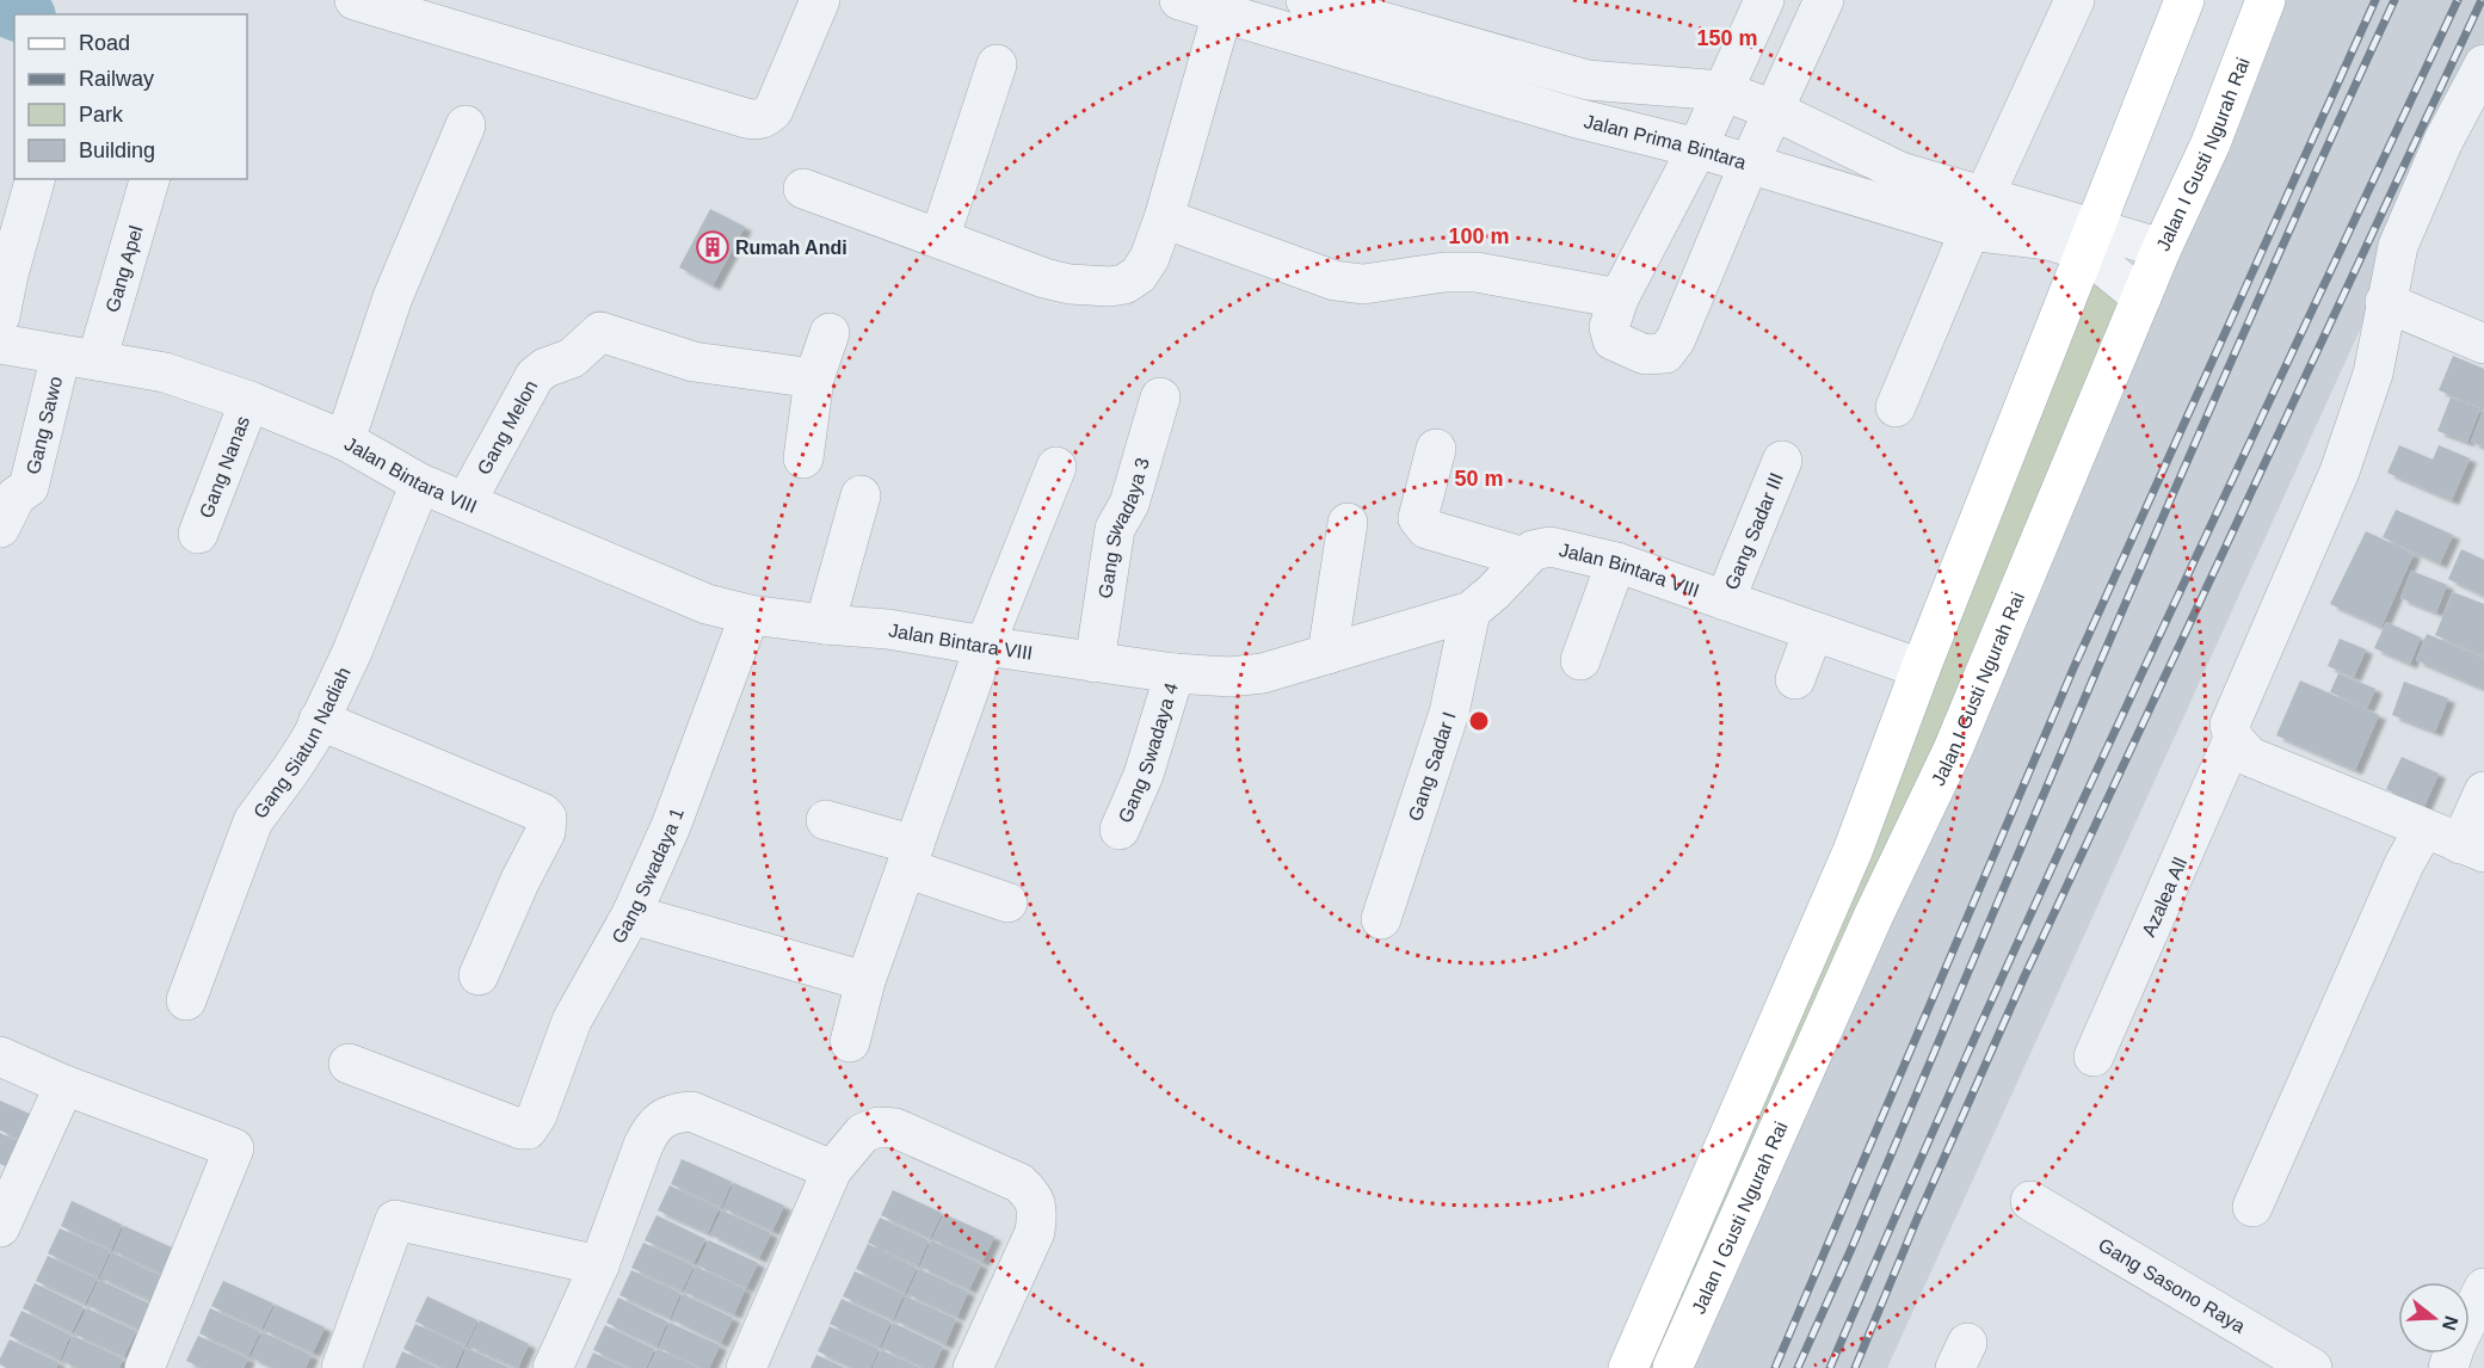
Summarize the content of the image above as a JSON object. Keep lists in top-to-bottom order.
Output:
{
  "streets": {
    "main road": ["Jalan I Gusti Ngurah Rai"],
    "street": [
      "Jalan Prima Bintara",
      "Gang Apel",
      "Gang Sawo",
      "Gang Melon",
      "Gang Nanas",
      "Jalan Bintara VIII",
      "Gang Swadaya 3",
      "Gang Sadar III",
      "Gang Siatun Nadiah",
      "Gang Swadaya 4",
      "Gang Sadar I",
      "Gang Swadaya 1",
      "Azalea All",
      "Gang Sasono Raya"
    ]
  },
  "crossings": [
    ["Jalan Prima Bintara", "Jalan I Gusti Ngurah Rai"],
    ["Jalan I Gusti Ngurah Rai", "Jalan Bintara VIII"],
    ["Gang Apel", "Gang Sawo"],
    ["Gang Apel", "Jalan Bintara VIII"],
    ["Gang Sawo", "Jalan Bintara VIII"],
    ["Gang Melon", "Jalan Bintara VIII"],
    ["Gang Nanas", "Jalan Bintara VIII"],
    ["Jalan Bintara VIII", "Gang Swadaya 3"],
    ["Jalan Bintara VIII", "Gang Sadar III"],
    ["Jalan Bintara VIII", "Gang Siatun Nadiah"],
    ["Jalan Bintara VIII", "Gang Swadaya 4"],
    ["Jalan Bintara VIII", "Gang Sadar I"],
    ["Jalan Bintara VIII", "Gang Swadaya 1"]
  ],
  "places": {
    "building": ["Rumah Andi"]
  },
  "legend": [
    "Road",
    "Railway",
    "Park",
    "Building"
  ],
  "north": "right",
  "rings": ["150 m", "100 m", "50 m"]
}
